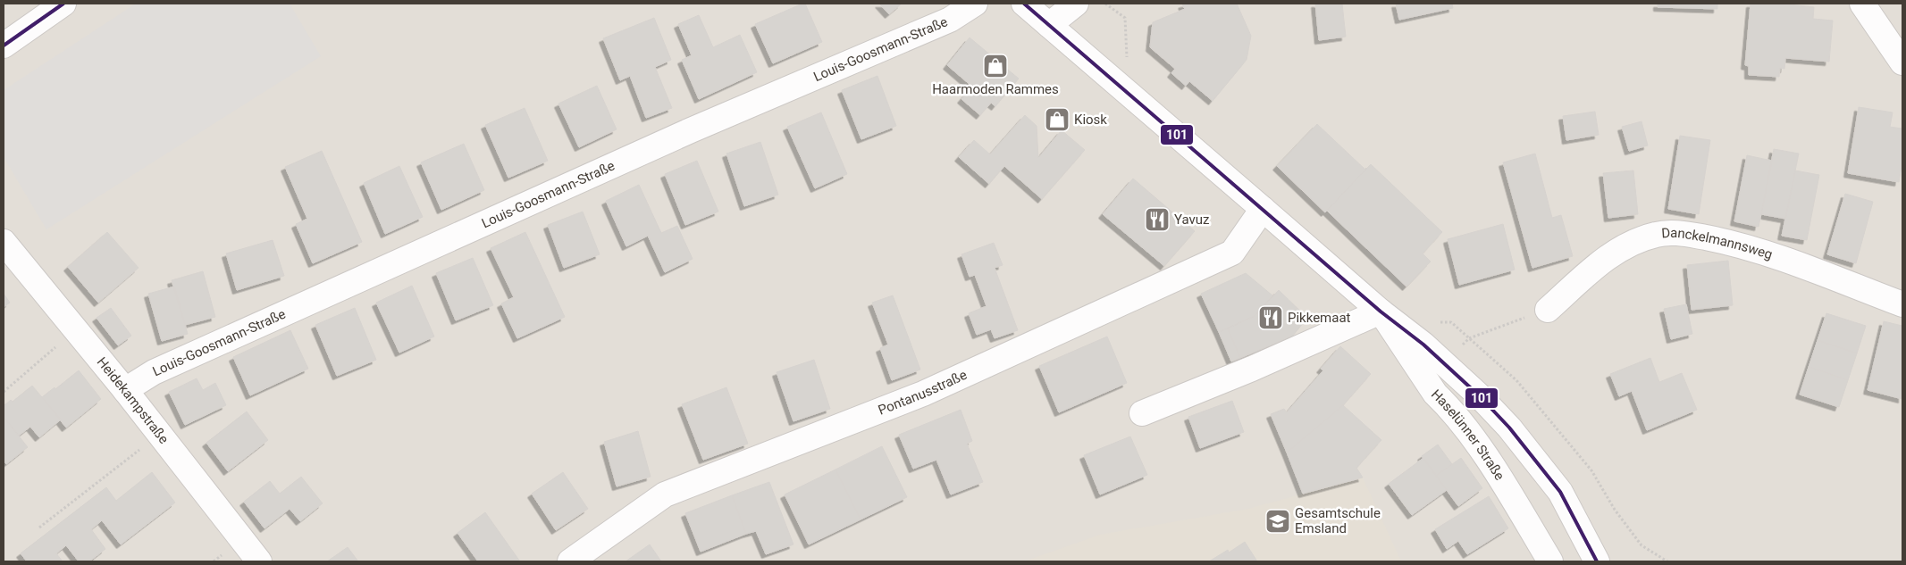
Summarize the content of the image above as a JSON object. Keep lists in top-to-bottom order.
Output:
{
  "streets": {
    "street": [
      "Louis-Goosmann-Straße",
      "Danckelmannsweg",
      "Pontanusstraße",
      "Heidekampstraße",
      "Haselünner Straße"
    ]
  },
  "crossings": [
    ["Louis-Goosmann-Straße", "Heidekampstraße"],
    ["Pontanusstraße", "Haselünner Straße"]
  ],
  "places": {
    "shop": ["Haarmoden Rammes", "Kiosk"],
    "restaurant": ["Yavuz", "Pikkemaat"],
    "school or university": ["Gesamtschule Emsland"]
  },
  "lines": ["transit line 101"]
}
